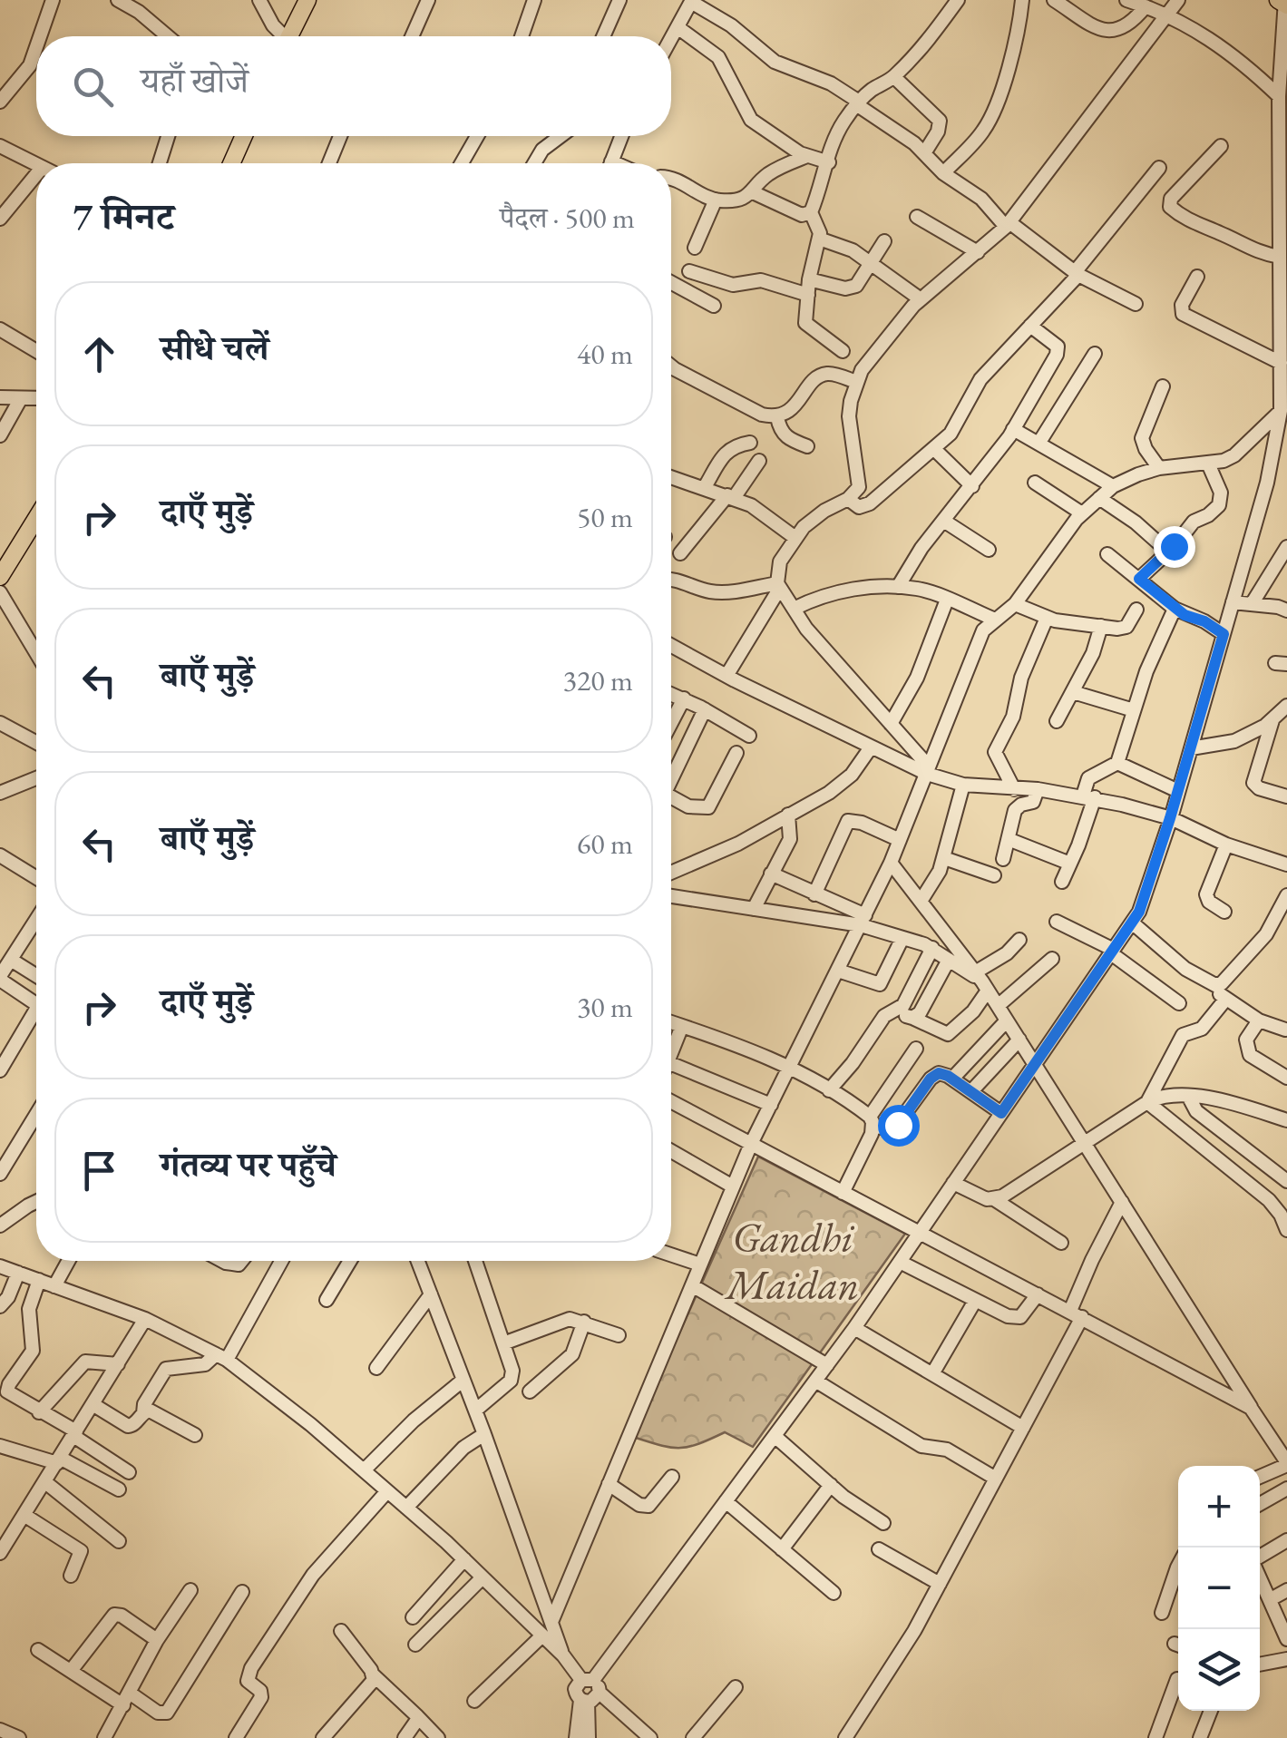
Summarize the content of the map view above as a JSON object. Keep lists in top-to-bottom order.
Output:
{
  "parks": ["Gandhi Maidan"],
  "page": {
    "search": "यहाँ खोजें",
    "heading": ["7 मिनट", "पैदल · 500 m"],
    "list": [
      ["सीधे चलें", "40 m"],
      ["दाएँ मुड़ें", "50 m"],
      ["बाएँ मुड़ें", "320 m"],
      ["बाएँ मुड़ें", "60 m"],
      ["दाएँ मुड़ें", "30 m"],
      "गंतव्य पर पहुँचे"
    ],
    "map_buttons": ["+", "−"]
  }
}
